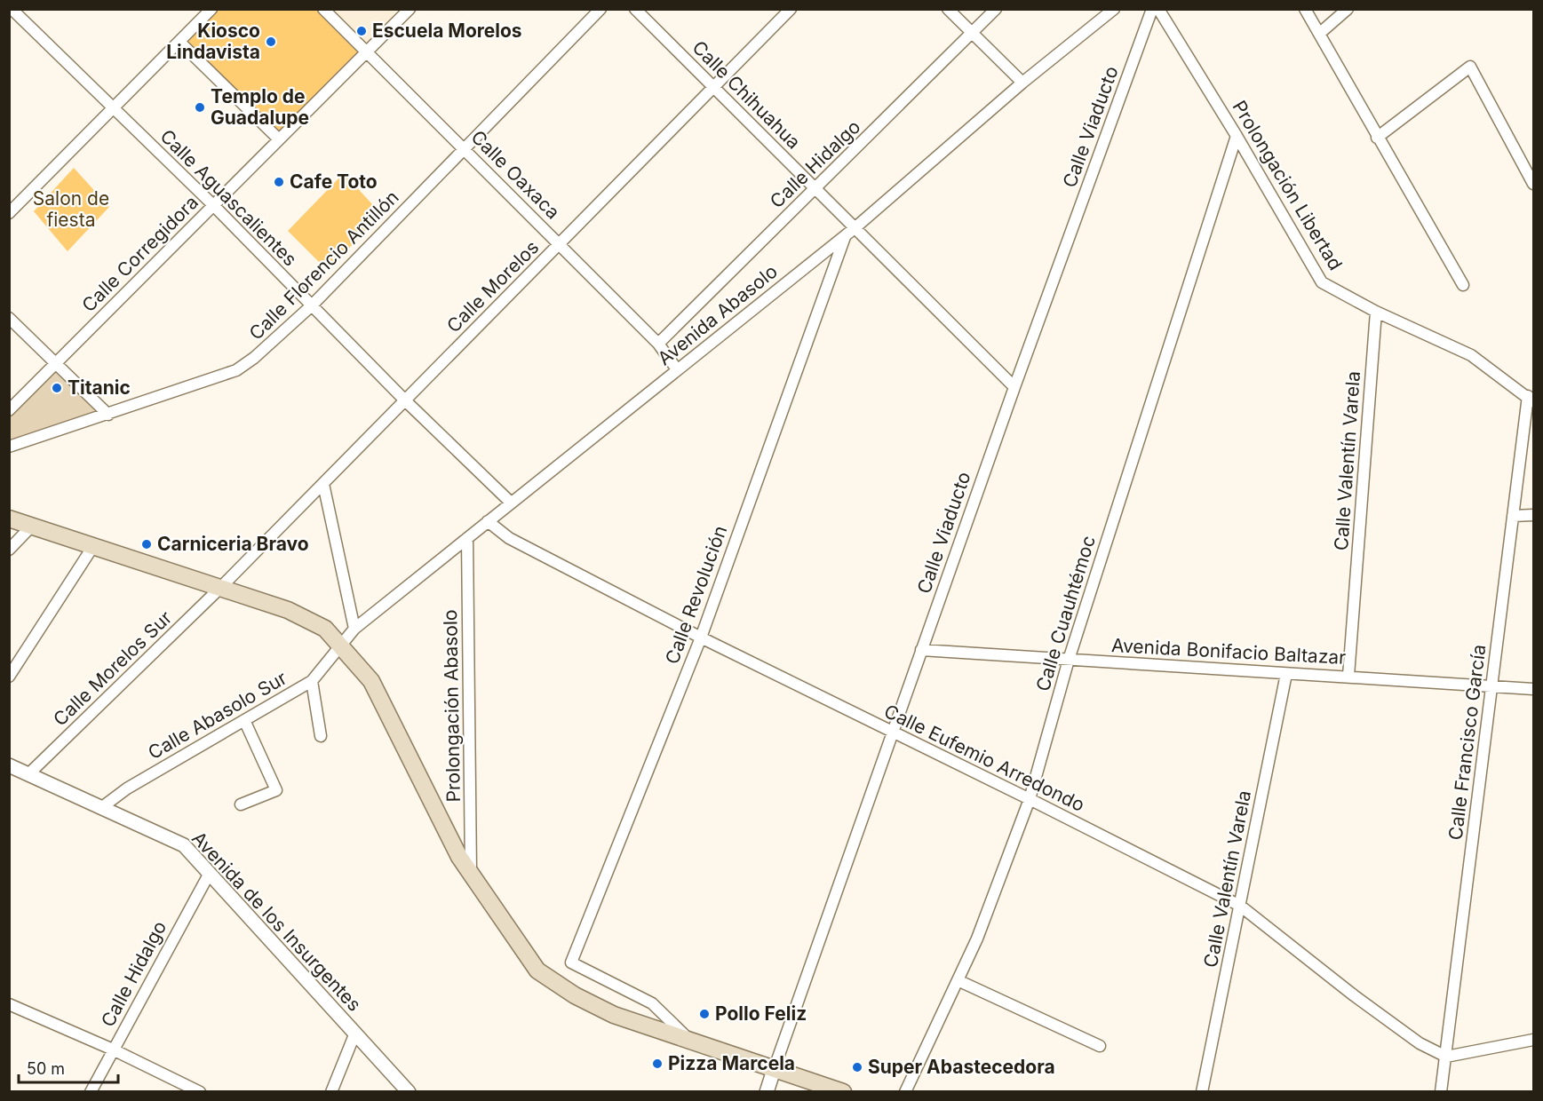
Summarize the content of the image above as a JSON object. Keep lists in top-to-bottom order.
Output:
{
  "streets": {
    "street": [
      "Calle Chihuahua",
      "Calle Viaducto",
      "Calle Hidalgo",
      "Calle Oaxaca",
      "Prolongación Libertad",
      "Calle Aguascalientes",
      "Calle Corregidora",
      "Calle Florencio Antillón",
      "Calle Morelos",
      "Avenida Abasolo",
      "Calle Valentín Varela",
      "Calle Revolución",
      "Calle Cuauhtémoc",
      "Avenida Bonifacio Baltazar",
      "Calle Morelos Sur",
      "Prolongación Abasolo",
      "Calle Abasolo Sur",
      "Calle Francisco García",
      "Calle Eufemio Arredondo",
      "Avenida de los Insurgentes"
    ]
  },
  "crossings": [
    ["Calle Chihuahua", "Calle Viaducto"],
    ["Calle Chihuahua", "Calle Hidalgo"],
    ["Calle Chihuahua", "Calle Morelos"],
    ["Calle Chihuahua", "Avenida Abasolo"],
    ["Calle Viaducto", "Avenida Bonifacio Baltazar"],
    ["Calle Viaducto", "Calle Eufemio Arredondo"],
    ["Calle Hidalgo", "Calle Oaxaca"],
    ["Calle Hidalgo", "Avenida de los Insurgentes"],
    ["Calle Oaxaca", "Calle Corregidora"],
    ["Calle Oaxaca", "Calle Florencio Antillón"],
    ["Calle Oaxaca", "Calle Morelos"],
    ["Calle Oaxaca", "Avenida Abasolo"],
    ["Prolongación Libertad", "Calle Valentín Varela"],
    ["Prolongación Libertad", "Calle Cuauhtémoc"],
    ["Prolongación Libertad", "Calle Francisco García"],
    ["Calle Aguascalientes", "Calle Corregidora"],
    ["Calle Aguascalientes", "Calle Florencio Antillón"],
    ["Calle Aguascalientes", "Calle Morelos"],
    ["Calle Aguascalientes", "Avenida Abasolo"],
    ["Calle Morelos", "Calle Morelos Sur"],
    ["Avenida Abasolo", "Calle Revolución"],
    ["Avenida Abasolo", "Prolongación Abasolo"],
    ["Avenida Abasolo", "Calle Abasolo Sur"],
    ["Avenida Abasolo", "Calle Eufemio Arredondo"],
    ["Calle Valentín Varela", "Avenida Bonifacio Baltazar"],
    ["Calle Valentín Varela", "Calle Eufemio Arredondo"],
    ["Calle Revolución", "Calle Eufemio Arredondo"],
    ["Calle Cuauhtémoc", "Avenida Bonifacio Baltazar"],
    ["Calle Cuauhtémoc", "Calle Eufemio Arredondo"],
    ["Avenida Bonifacio Baltazar", "Calle Francisco García"],
    ["Calle Morelos Sur", "Avenida de los Insurgentes"],
    ["Calle Abasolo Sur", "Avenida de los Insurgentes"],
    ["Calle Francisco García", "Calle Eufemio Arredondo"]
  ],
  "parks": ["Salon de fiesta"],
  "places": [
    "Escuela Morelos",
    "Kiosco Lindavista",
    "Templo de Guadalupe",
    "Cafe Toto",
    "Titanic",
    "Carniceria Bravo",
    "Pollo Feliz",
    "Pizza Marcela",
    "Super Abastecedora"
  ],
  "scale_bar": "50 m"
}
